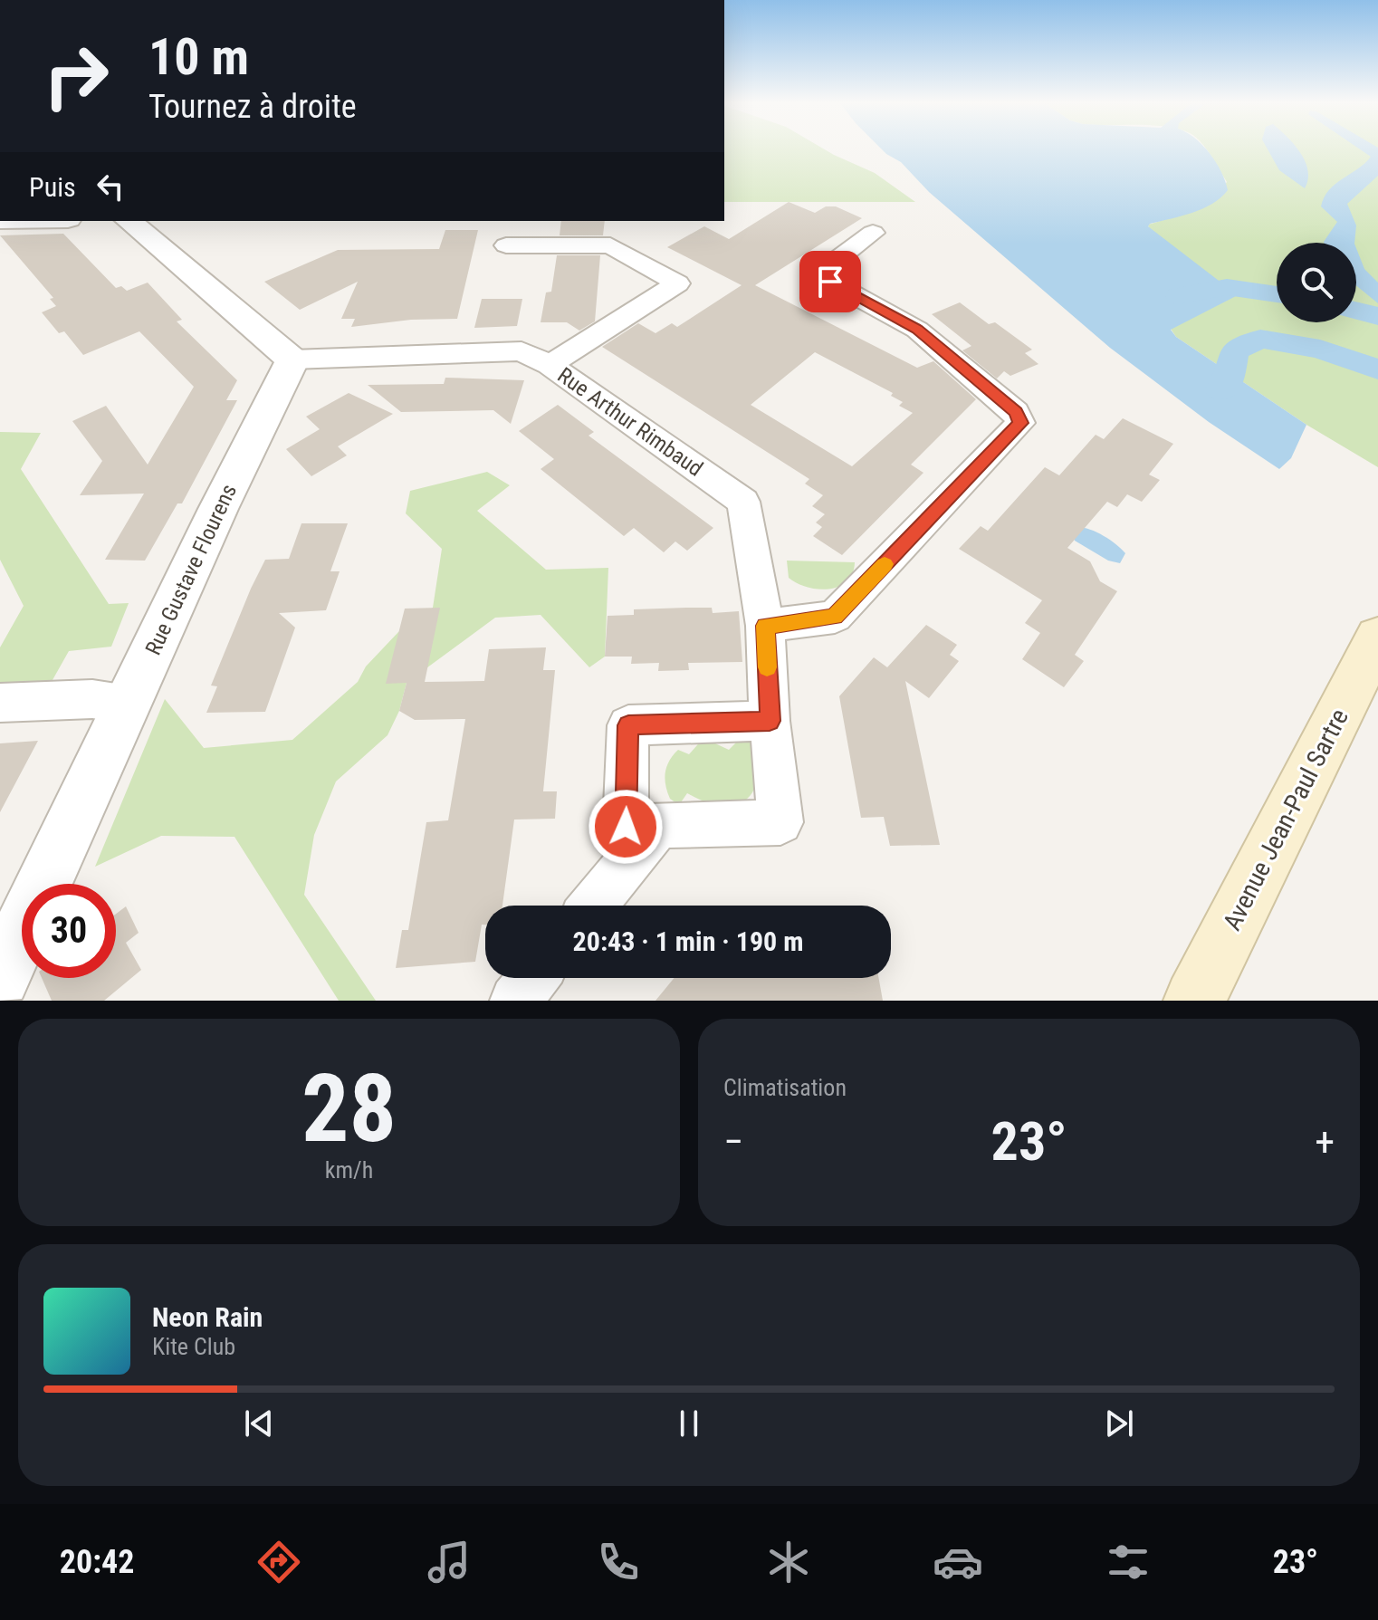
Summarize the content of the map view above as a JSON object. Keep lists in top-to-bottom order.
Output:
{
  "streets": {
    "main road": ["Avenue Jean-Paul Sartre"],
    "street": ["Rue Arthur Rimbaud", "Rue Gustave Flourens"]
  },
  "crossings": [
    ["Rue Arthur Rimbaud", "Rue Gustave Flourens"]
  ],
  "page": {
    "turn": ["10 m", "Tournez à droite"],
    "then": "Puis",
    "limit": "30",
    "trip": "20:43 · 1 min · 190 m",
    "tile": [
      ["28", "km/h"],
      "Climatisation"
    ],
    "heat": ["−", "23°", "+"],
    "song": ["Neon Rain", "Kite Club"],
    "tabs": ["20:42", "23°"]
  }
}
